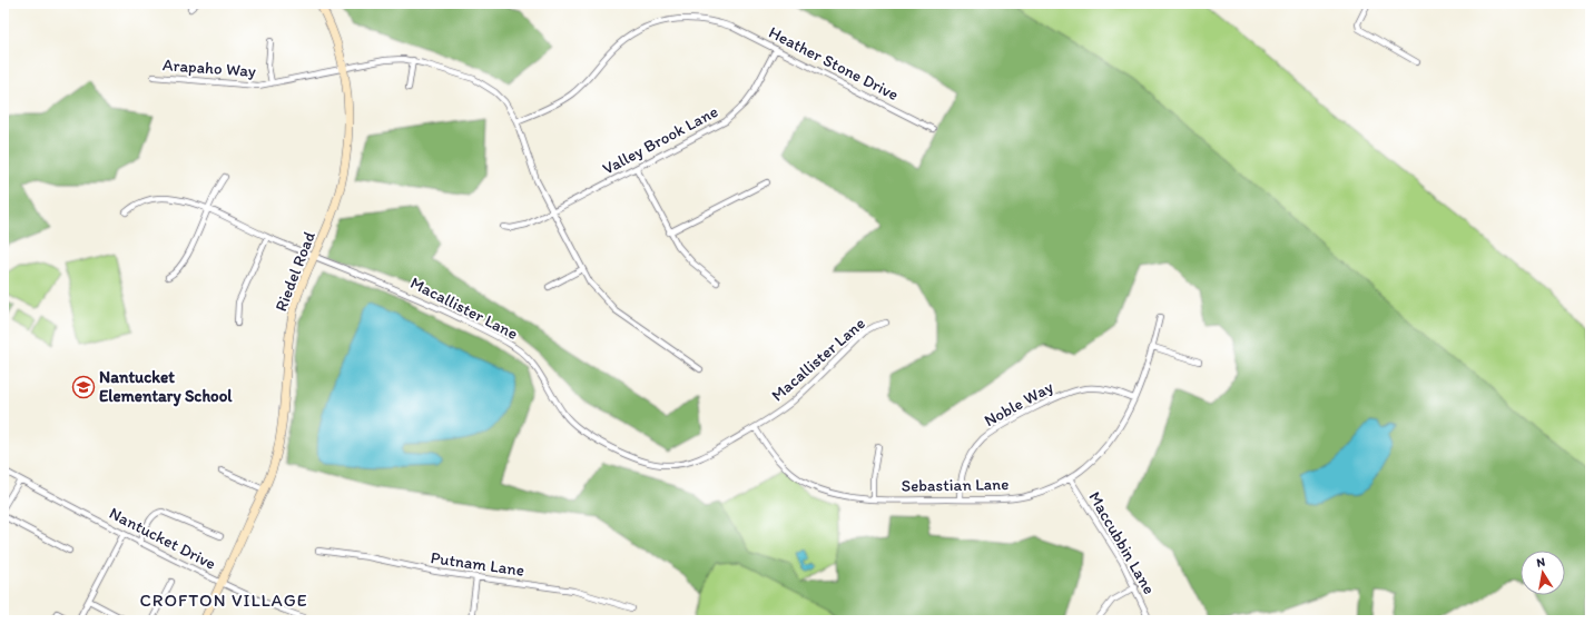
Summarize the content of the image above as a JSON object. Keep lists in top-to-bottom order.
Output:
{
  "streets": {
    "street": [
      "Heather Stone Drive",
      "Arapaho Way",
      "Valley Brook Lane",
      "Riedel Road",
      "Macallister Lane",
      "Noble Way",
      "Sebastian Lane",
      "Nantucket Drive",
      "Maccubbin Lane",
      "Putnam Lane"
    ]
  },
  "crossings": [
    ["Heather Stone Drive", "Arapaho Way"],
    ["Heather Stone Drive", "Valley Brook Lane"],
    ["Arapaho Way", "Valley Brook Lane"],
    ["Arapaho Way", "Riedel Road"],
    ["Riedel Road", "Macallister Lane"],
    ["Riedel Road", "Nantucket Drive"],
    ["Macallister Lane", "Sebastian Lane"],
    ["Noble Way", "Sebastian Lane"],
    ["Sebastian Lane", "Maccubbin Lane"]
  ],
  "districts": ["CROFTON VILLAGE"],
  "places": {
    "school or university": ["Nantucket Elementary School"]
  },
  "north": "top"
}
